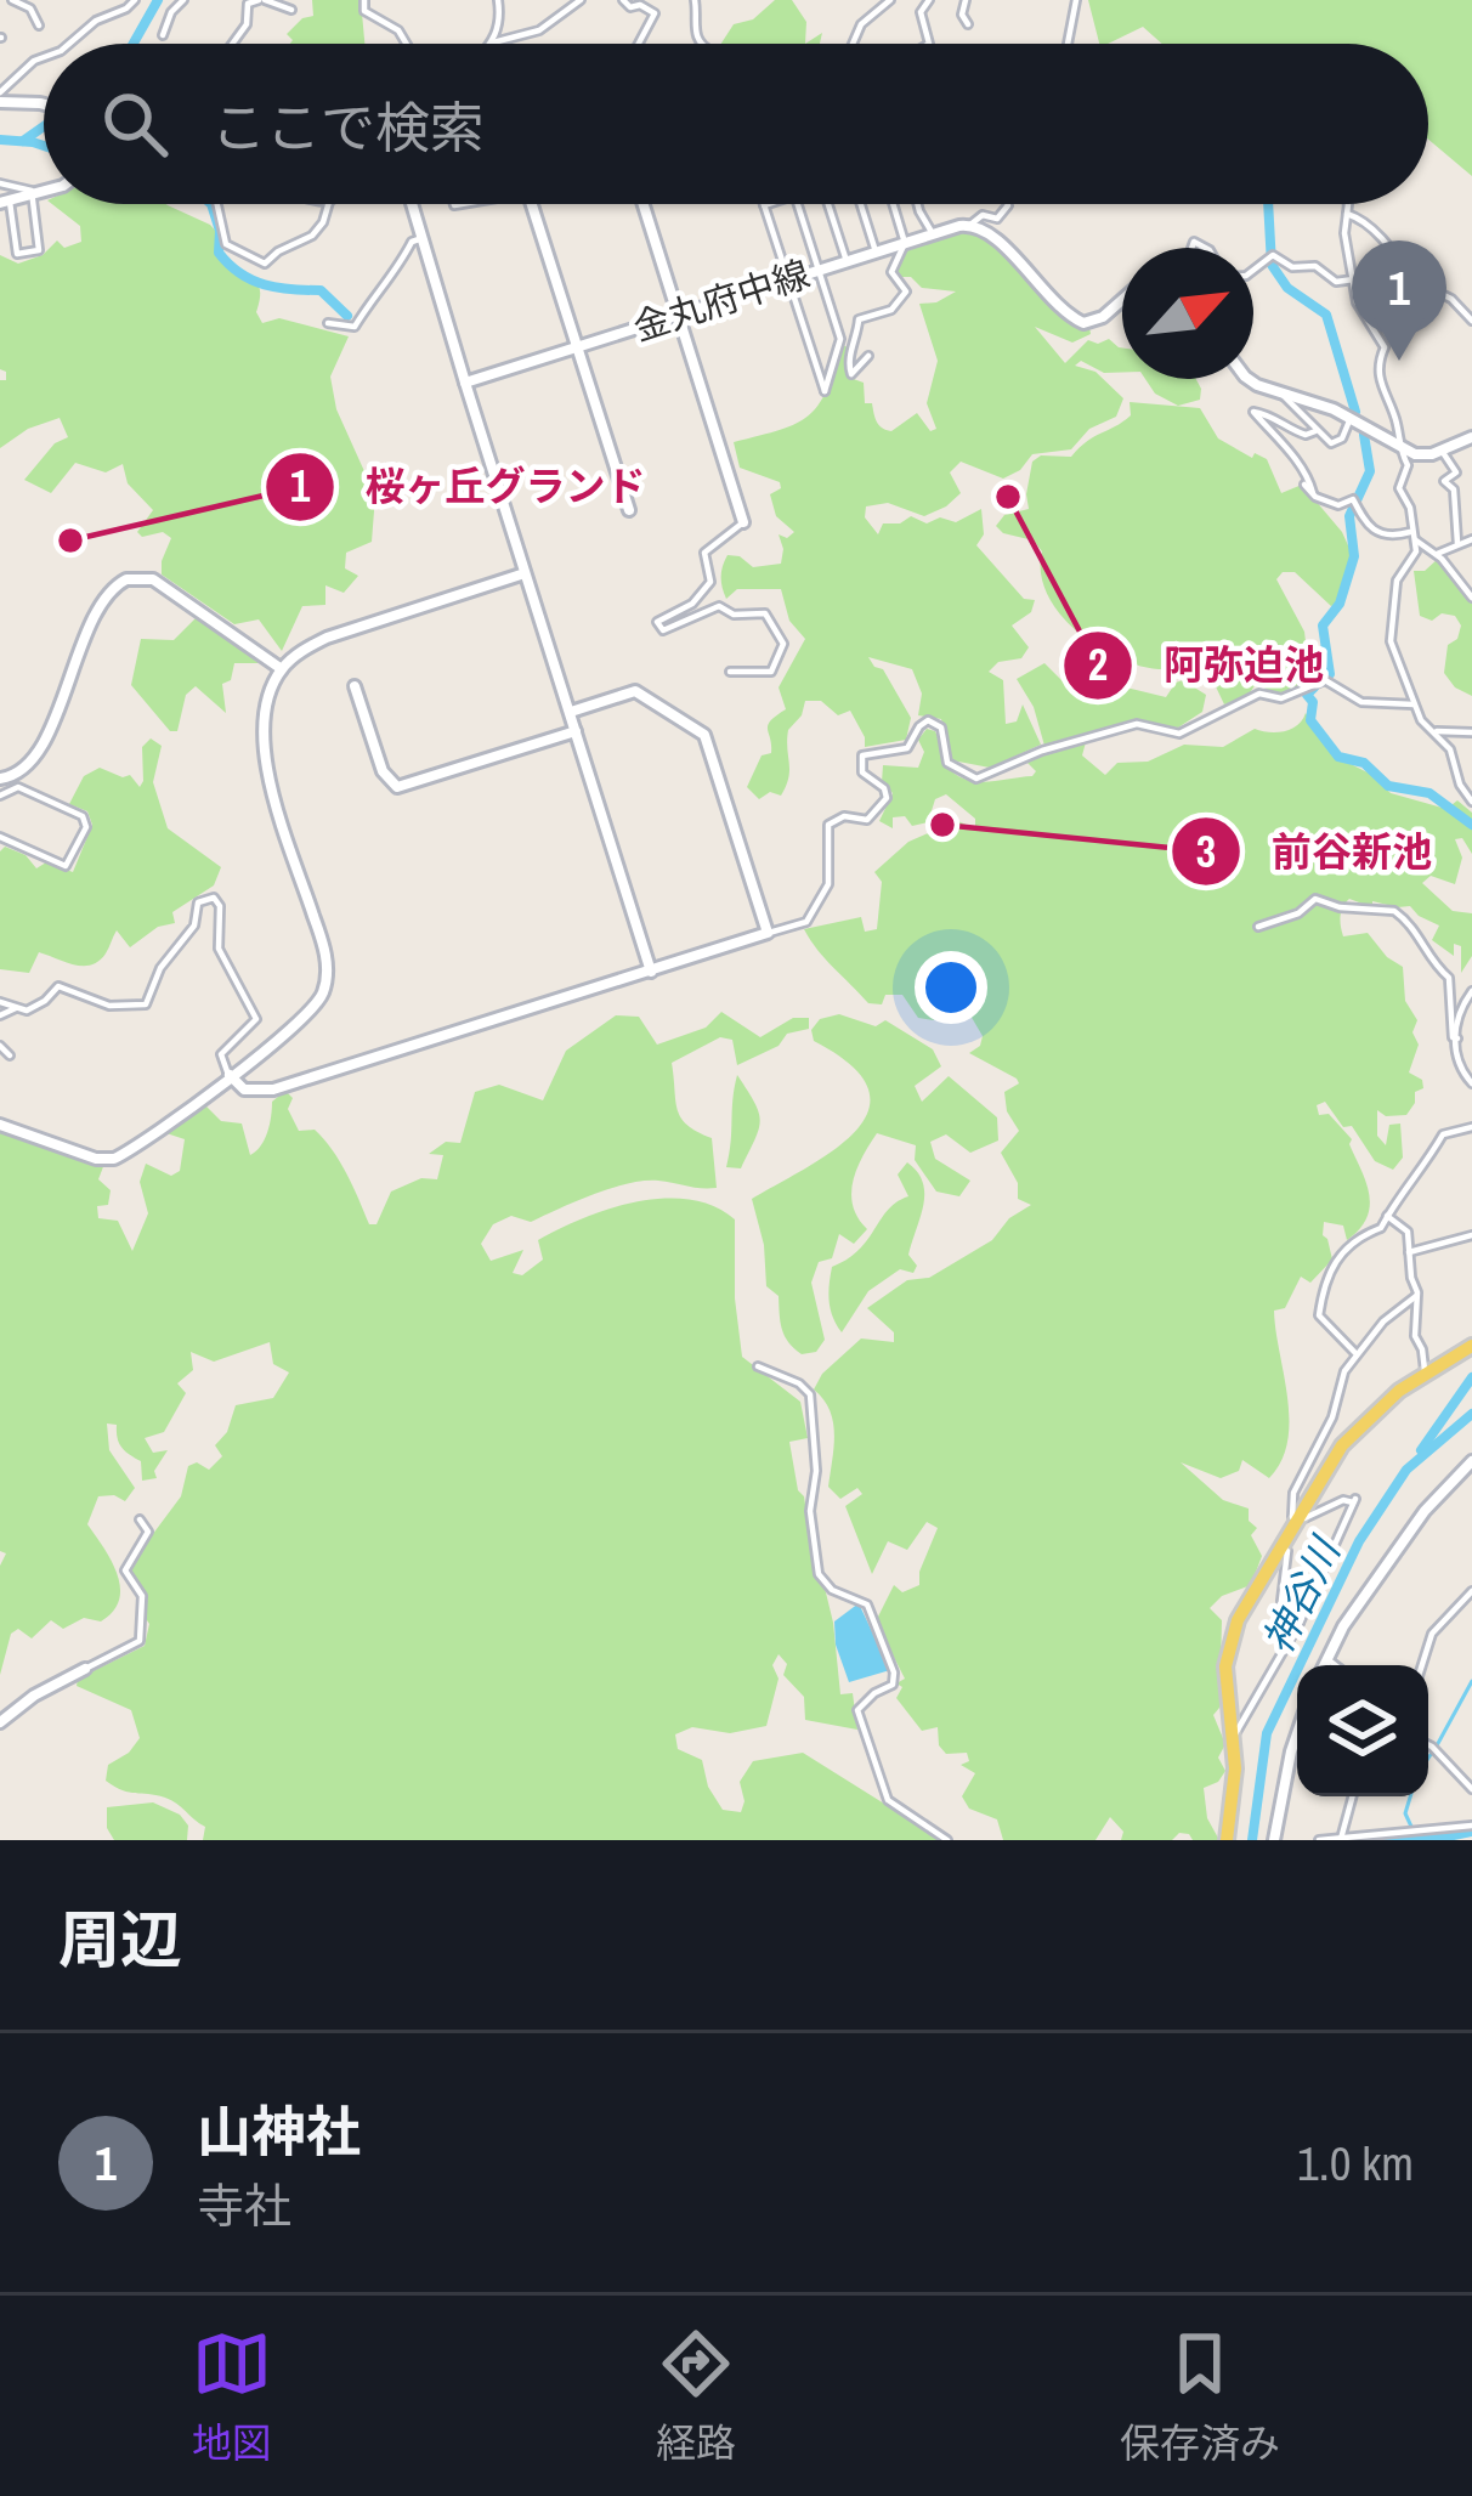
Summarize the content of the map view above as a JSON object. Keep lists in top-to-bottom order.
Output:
{
  "streets": {
    "street": ["金丸府中線"]
  },
  "water": ["神谷川"],
  "places": ["阿弥迫池", "桜ヶ丘グランド", "前谷新池"],
  "north": "top right",
  "page": {
    "search": "ここで検索",
    "pins": "1",
    "heading": "周辺",
    "list": [
      {
        "mark": "1",
        "name": "山神社",
        "note": "寺社",
        "value": "1.0 km"
      }
    ],
    "nav": ["地図", "経路", "保存済み"]
  }
}
